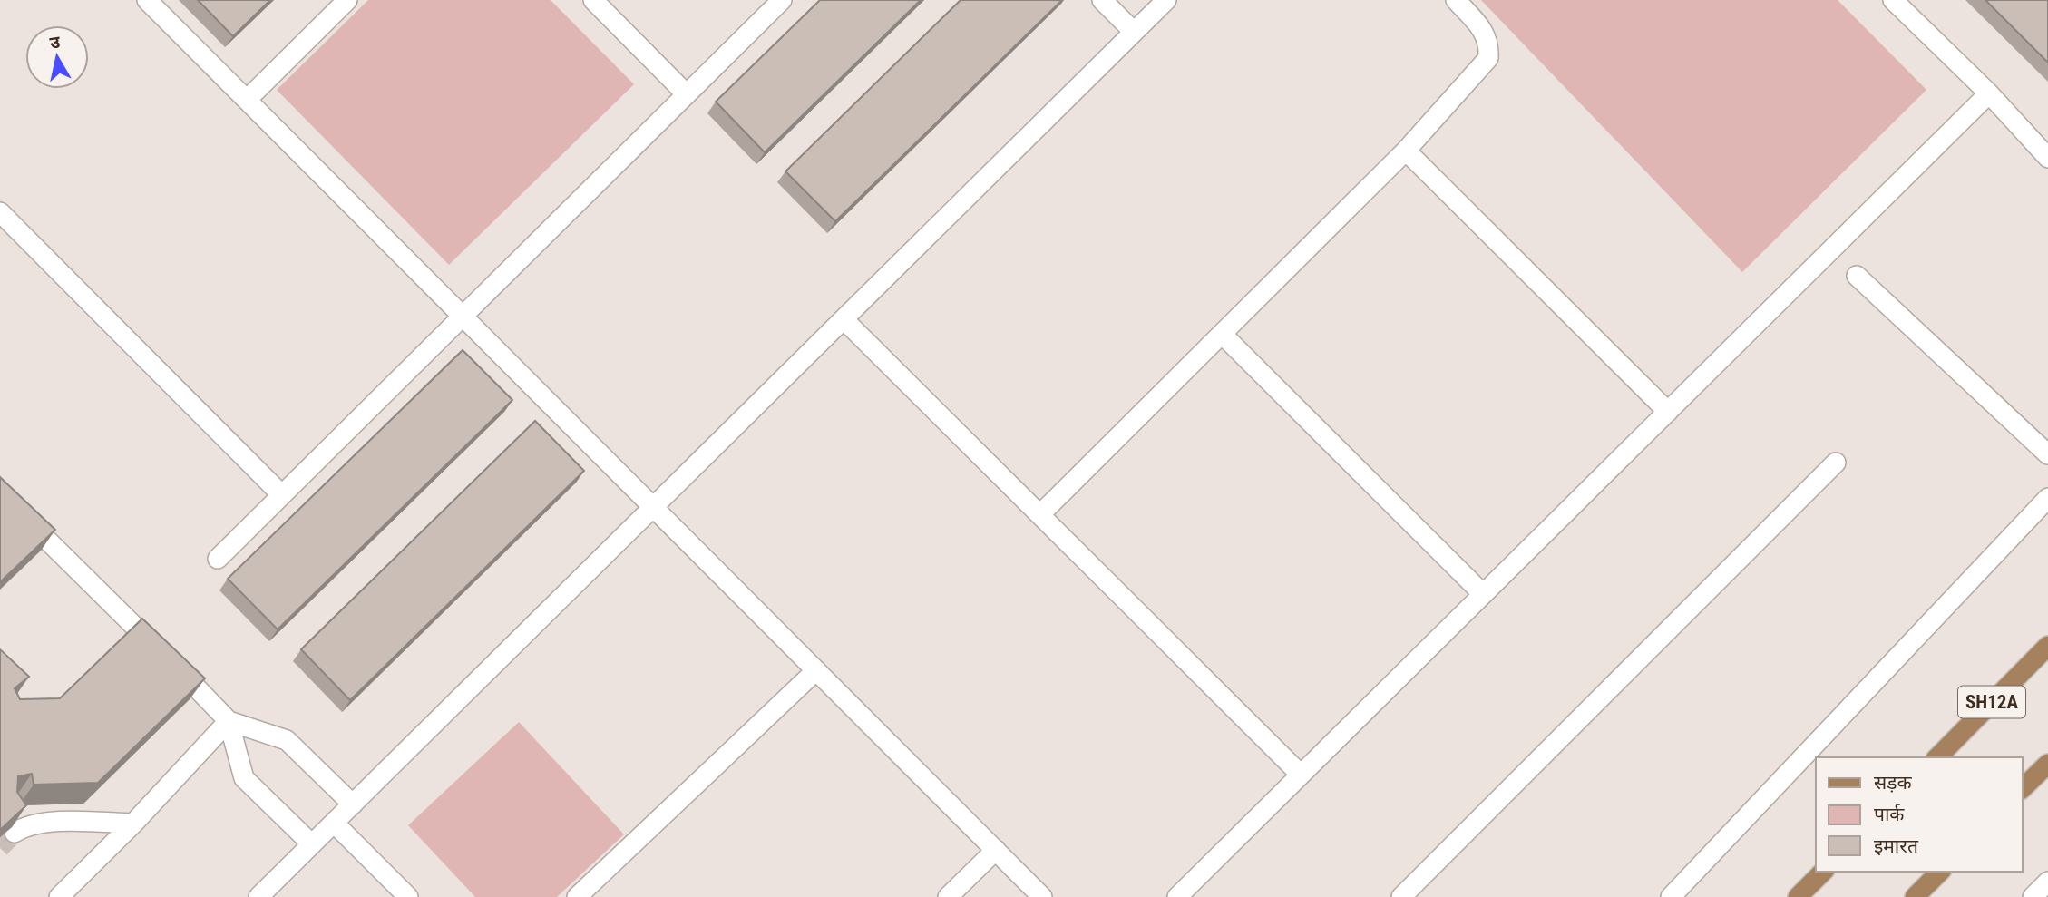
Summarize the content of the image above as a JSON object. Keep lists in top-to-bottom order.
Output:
{
  "streets": {
    "main road": ["SH12A"]
  },
  "legend": ["सड़क", "पार्क", "इमारत"],
  "north": "top"
}
